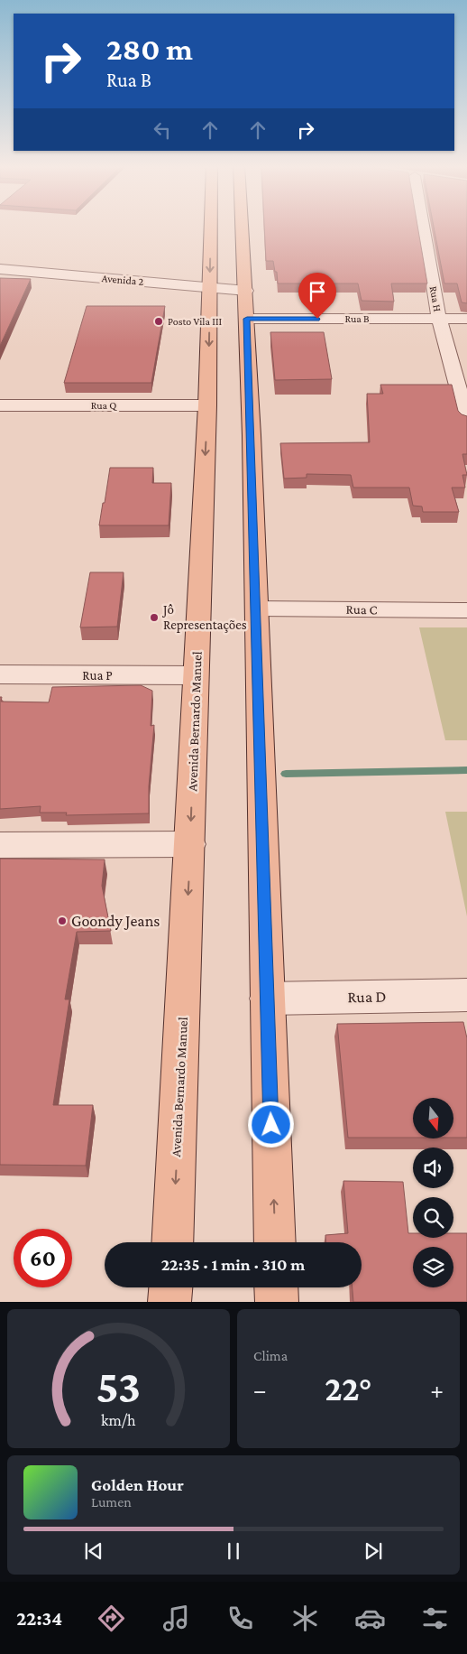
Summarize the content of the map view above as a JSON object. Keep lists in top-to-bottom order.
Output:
{
  "streets": {
    "main road": ["Avenida Bernardo Manuel"],
    "street": [
      "Avenida 2",
      "Rua H",
      "Rua B",
      "Rua Q",
      "Rua C",
      "Rua P",
      "Rua D"
    ]
  },
  "crossings": [
    ["Avenida 2", "Rua B"],
    ["Avenida 2", "Avenida Bernardo Manuel"],
    ["Rua H", "Rua B"],
    ["Rua Q", "Avenida Bernardo Manuel"],
    ["Rua P", "Avenida Bernardo Manuel"]
  ],
  "places": ["Posto Vila III", "Jô Representações", "Goondy Jeans"],
  "north": "bottom",
  "page": {
    "turn": ["280 m", "Rua B"],
    "limit": "60",
    "trip": "22:35 · 1 min · 310 m",
    "tile": "Clima",
    "heat": ["−", "22°", "+"],
    "song": ["Golden Hour", "Lumen"],
    "tabs": "22:34",
    "gauge": ["53", "km/h"]
  }
}
